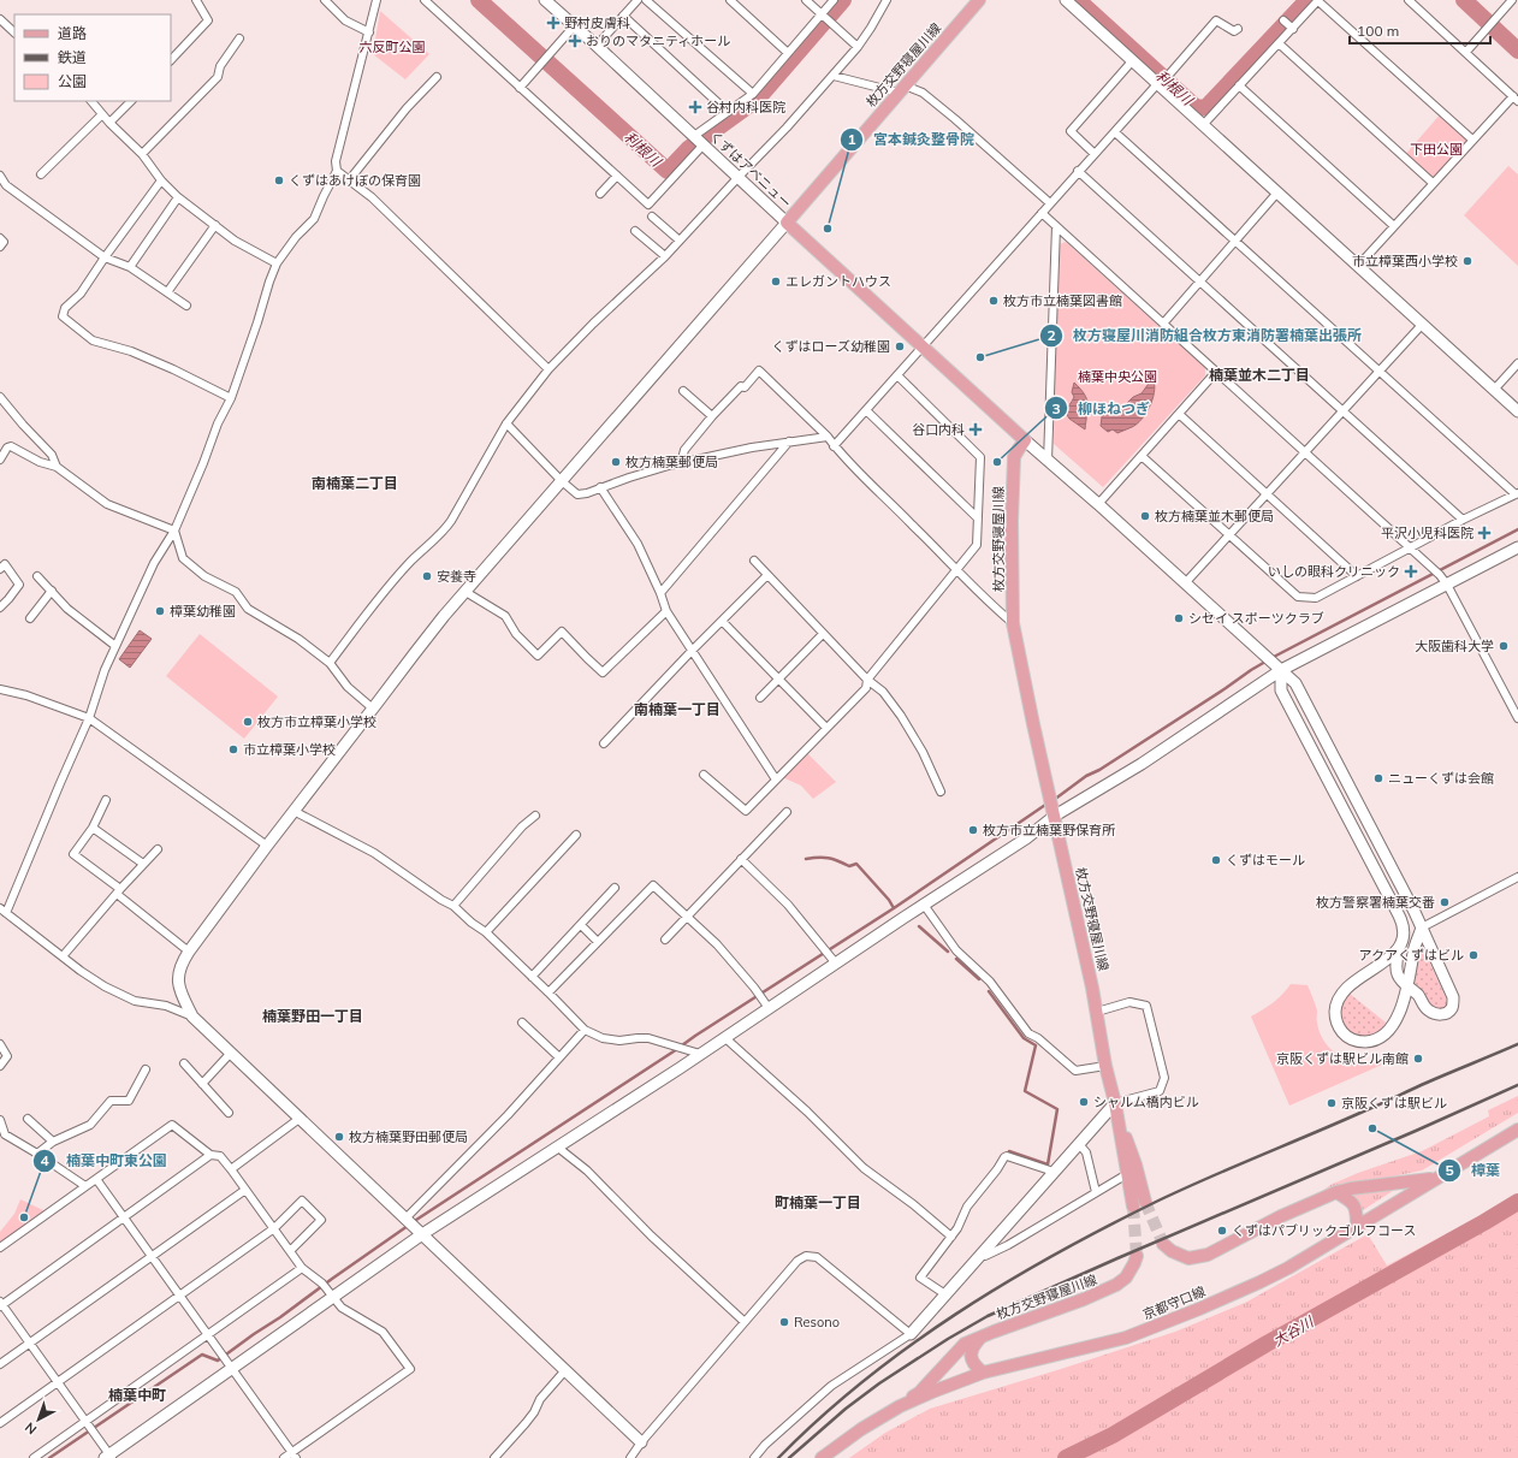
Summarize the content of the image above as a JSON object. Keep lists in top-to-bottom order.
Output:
{
  "streets": {
    "main road": ["枚方交野寝屋川線", "京都守口線"],
    "street": ["くずはアベニュー"]
  },
  "crossings": [
    ["枚方交野寝屋川線", "くずはアベニュー"],
    ["枚方交野寝屋川線", "京都守口線"]
  ],
  "districts": [
    "楠葉並木二丁目",
    "南楠葉二丁目",
    "南楠葉一丁目",
    "楠葉野田一丁目",
    "町楠葉一丁目",
    "楠葉中町"
  ],
  "water": ["利根川", "大谷川"],
  "parks": ["六反町公園", "下田公園", "楠葉中央公園"],
  "places": {
    "health": [
      "野村皮膚科",
      "おりのマタニティホール",
      "谷村内科医院",
      "谷口内科",
      "平沢小児科医院",
      "いしの眼科クリニック"
    ],
    "other": [
      "くずはあけぼの保育園",
      "宮本鍼灸整骨院",
      "市立樟葉西小学校",
      "エレガントハウス",
      "枚方市立楠葉図書館",
      "くずはローズ幼稚園",
      "枚方寝屋川消防組合枚方東消防署楠葉出張所",
      "枚方楠葉郵便局",
      "柳ほねつぎ",
      "枚方楠葉並木郵便局",
      "安養寺",
      "樟葉幼稚園",
      "シセイ スポーツクラブ",
      "大阪歯科大学",
      "枚方市立樟葉小学校",
      "市立樟葉小学校",
      "ニューくずは会館",
      "枚方市立楠葉野保育所",
      "くずはモール",
      "枚方警察署楠葉交番",
      "アクアくずはビル",
      "京阪くずは駅ビル南館",
      "シャルム橋内ビル",
      "京阪くずは駅ビル",
      "樟葉",
      "枚方楠葉野田郵便局",
      "楠葉中町東公園",
      "くずはパブリックゴルフコース",
      "Resono"
    ]
  },
  "legend": ["道路", "鉄道", "公園"],
  "scale_bar": "100 m",
  "north": "bottom left"
}
